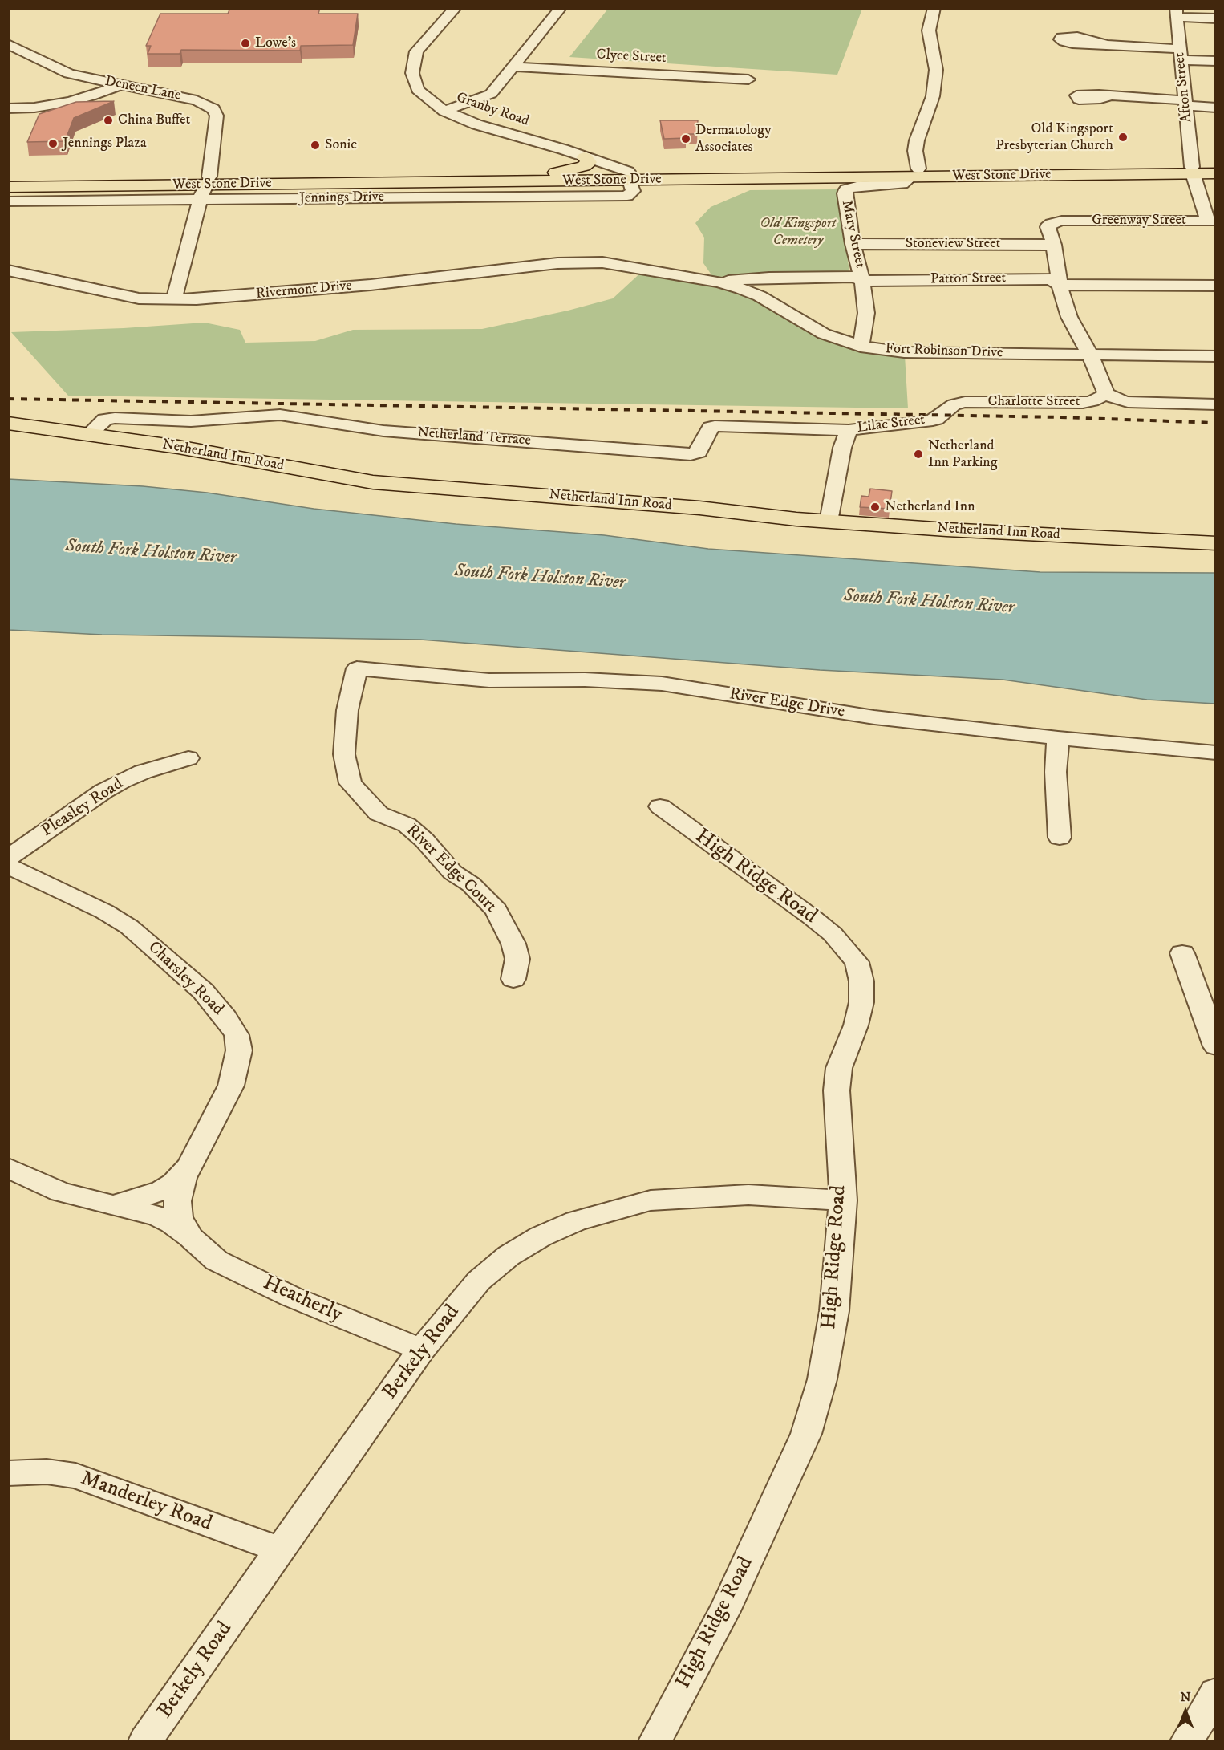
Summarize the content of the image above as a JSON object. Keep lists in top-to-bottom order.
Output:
{
  "streets": {
    "main road": ["West Stone Drive", "Netherland Inn Road"],
    "street": [
      "Clyce Street",
      "Afton Street",
      "Deneen Lane",
      "Granby Road",
      "Greenway Street",
      "Mary Street",
      "Stoneview Street",
      "Patton Street",
      "Rivermont Drive",
      "Fort Robinson Drive",
      "Charlotte Street",
      "Lilac Street",
      "Netherland Terrace",
      "River Edge Drive",
      "Pleasley Road",
      "River Edge Court",
      "High Ridge Road",
      "Charsley Road",
      "Heatherly",
      "Berkely Road",
      "Manderley Road"
    ]
  },
  "crossings": [
    ["Afton Street", "West Stone Drive"],
    ["Afton Street", "Greenway Street"],
    ["Deneen Lane", "West Stone Drive"],
    ["Deneen Lane", "Rivermont Drive"],
    ["Granby Road", "West Stone Drive"],
    ["West Stone Drive", "Mary Street"],
    ["Greenway Street", "Stoneview Street"],
    ["Mary Street", "Stoneview Street"],
    ["Mary Street", "Patton Street"],
    ["Mary Street", "Fort Robinson Drive"],
    ["Patton Street", "Fort Robinson Drive"],
    ["Rivermont Drive", "Fort Robinson Drive"],
    ["Charlotte Street", "Lilac Street"],
    ["Lilac Street", "Netherland Terrace"],
    ["Lilac Street", "Netherland Inn Road"],
    ["Netherland Terrace", "Netherland Inn Road"],
    ["River Edge Drive", "River Edge Court"],
    ["High Ridge Road", "Berkely Road"],
    ["Charsley Road", "Heatherly"],
    ["Heatherly", "Berkely Road"],
    ["Berkely Road", "Manderley Road"]
  ],
  "water": ["South Fork Holston River"],
  "parks": ["Old Kingsport Cemetery"],
  "places": [
    "Lowe's",
    "China Buffet",
    "Old Kingsport Presbyterian Church",
    "Dermatology Associates",
    "Jennings Plaza",
    "Sonic",
    "Netherland Inn Parking",
    "Netherland Inn"
  ],
  "north": "top"
}
